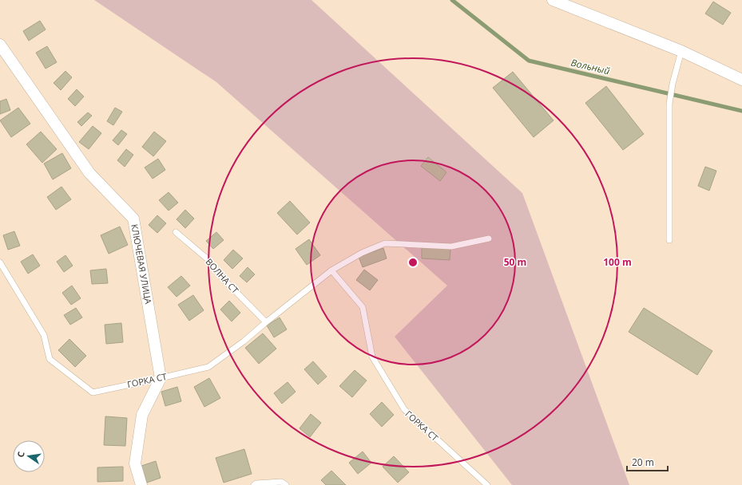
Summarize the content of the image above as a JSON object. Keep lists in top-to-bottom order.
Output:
{
  "streets": {
    "street": ["КЛЮЧЕВАЯ УЛИЦА"],
    "lane": ["ВОЛНА СТ", "ГОРКА СТ"]
  },
  "crossings": [
    ["КЛЮЧЕВАЯ УЛИЦА", "ГОРКА СТ"],
    ["ВОЛНА СТ", "ГОРКА СТ"]
  ],
  "water": ["Вольный"],
  "scale_bar": "20 m",
  "north": "left",
  "rings": ["50 m", "100 m"]
}
